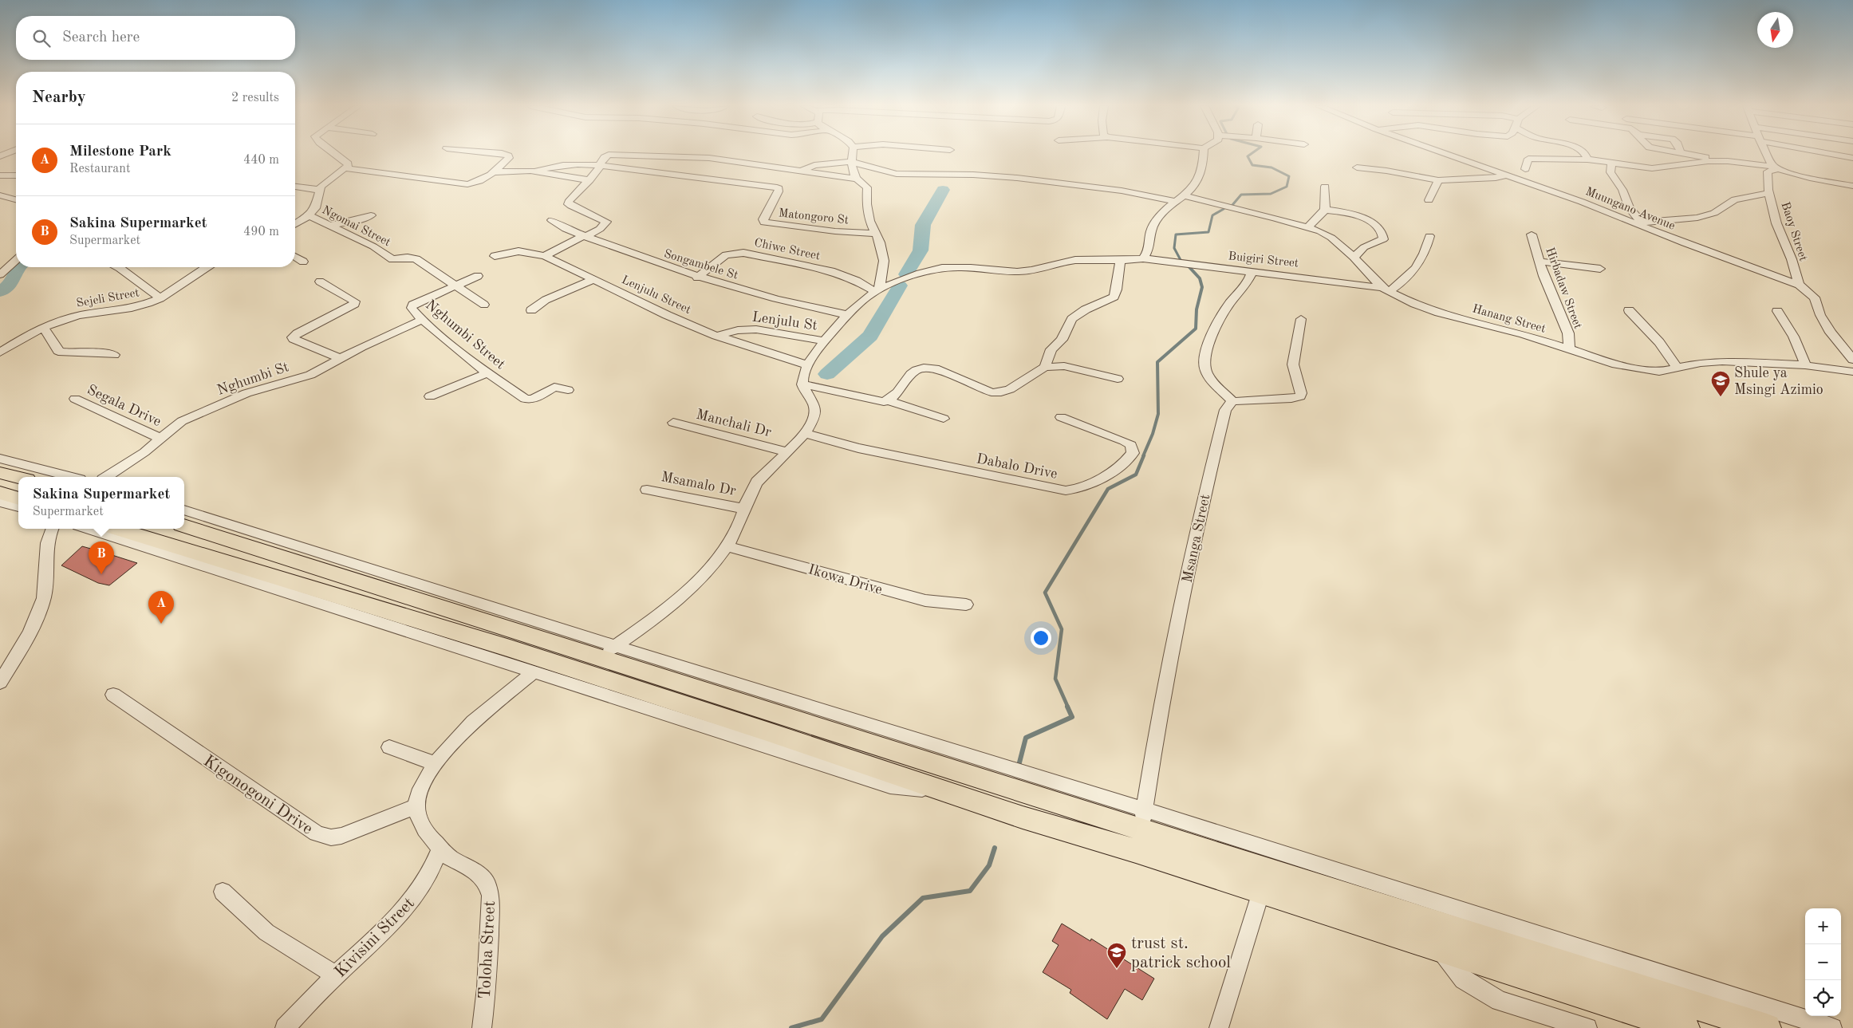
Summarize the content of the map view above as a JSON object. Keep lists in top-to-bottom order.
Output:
{
  "streets": {
    "street": [
      "Muungano Avenue",
      "Matongoro St",
      "Ngomai Street",
      "Baoy Street",
      "Chiwe Street",
      "Buigiri Street",
      "Songambele St",
      "Hirbadaw Street",
      "Lenjulu Street",
      "Sejeli Street",
      "Hanang Street",
      "Lenjulu St",
      "Nghumbi Street",
      "Nghumbi St",
      "Segala Drive",
      "Manchali Dr",
      "Dabalo Drive",
      "Msamalo Dr",
      "Msanga Street",
      "Ikowa Drive",
      "Kigonogoni Drive",
      "Kivisini Street",
      "Toloha Street"
    ]
  },
  "crossings": [
    ["Muungano Avenue", "Baoy Street"],
    ["Ngomai Street", "Nghumbi Street"],
    ["Chiwe Street", "Buigiri Street"],
    ["Chiwe Street", "Songambele St"],
    ["Buigiri Street", "Songambele St"],
    ["Buigiri Street", "Lenjulu Street"],
    ["Buigiri Street", "Hanang Street"],
    ["Buigiri Street", "Lenjulu St"],
    ["Hirbadaw Street", "Hanang Street"],
    ["Lenjulu Street", "Lenjulu St"],
    ["Nghumbi Street", "Nghumbi St"],
    ["Nghumbi St", "Segala Drive"],
    ["Kivisini Street", "Toloha Street"]
  ],
  "places": {
    "school or university": ["Shule ya Msingi Azimio", "trust st. patrick school"]
  },
  "north": "bottom",
  "page": {
    "search": "Search here",
    "heading": ["Nearby", "2 results"],
    "list": [
      {
        "mark": "A",
        "name": "Milestone Park",
        "note": "Restaurant",
        "value": "440 m"
      },
      {
        "mark": "B",
        "name": "Sakina Supermarket",
        "note": "Supermarket",
        "value": "490 m"
      }
    ],
    "popup": ["Sakina Supermarket", "Supermarket"],
    "pins": ["B", "A"],
    "map_buttons": ["+", "−"]
  }
}
